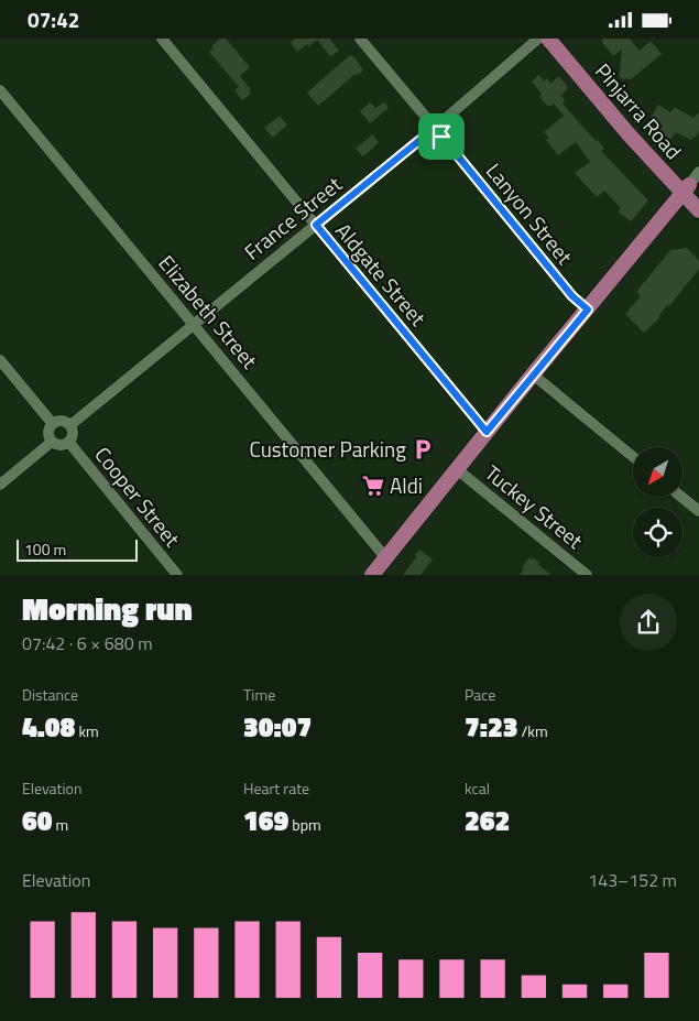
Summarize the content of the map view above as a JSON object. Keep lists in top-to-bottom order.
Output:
{
  "streets": {
    "main road": ["Pinjarra Road"],
    "street": [
      "Lanyon Street",
      "France Street",
      "Aldgate Street",
      "Elizabeth Street",
      "Cooper Street",
      "Tuckey Street"
    ]
  },
  "crossings": [
    ["Lanyon Street", "France Street"],
    ["France Street", "Aldgate Street"],
    ["France Street", "Elizabeth Street"],
    ["France Street", "Cooper Street"]
  ],
  "places": {
    "parking": ["Customer Parking"],
    "supermarket": ["Aldi"]
  },
  "scale_bar": "100 m",
  "north": "bottom left",
  "page": {
    "status": "07:42",
    "scale": "100 m",
    "heading": ["Morning run", "07:42 · 6 × 680 m"],
    "stats": [
      ["Distance", "4.08 km"],
      ["Time", "30:07"],
      ["Pace", "7:23 /km"],
      ["Elevation", "60 m"],
      ["Heart rate", "169 bpm"],
      ["kcal", "262"]
    ],
    "chart": ["Elevation", "143–152 m"]
  }
}
